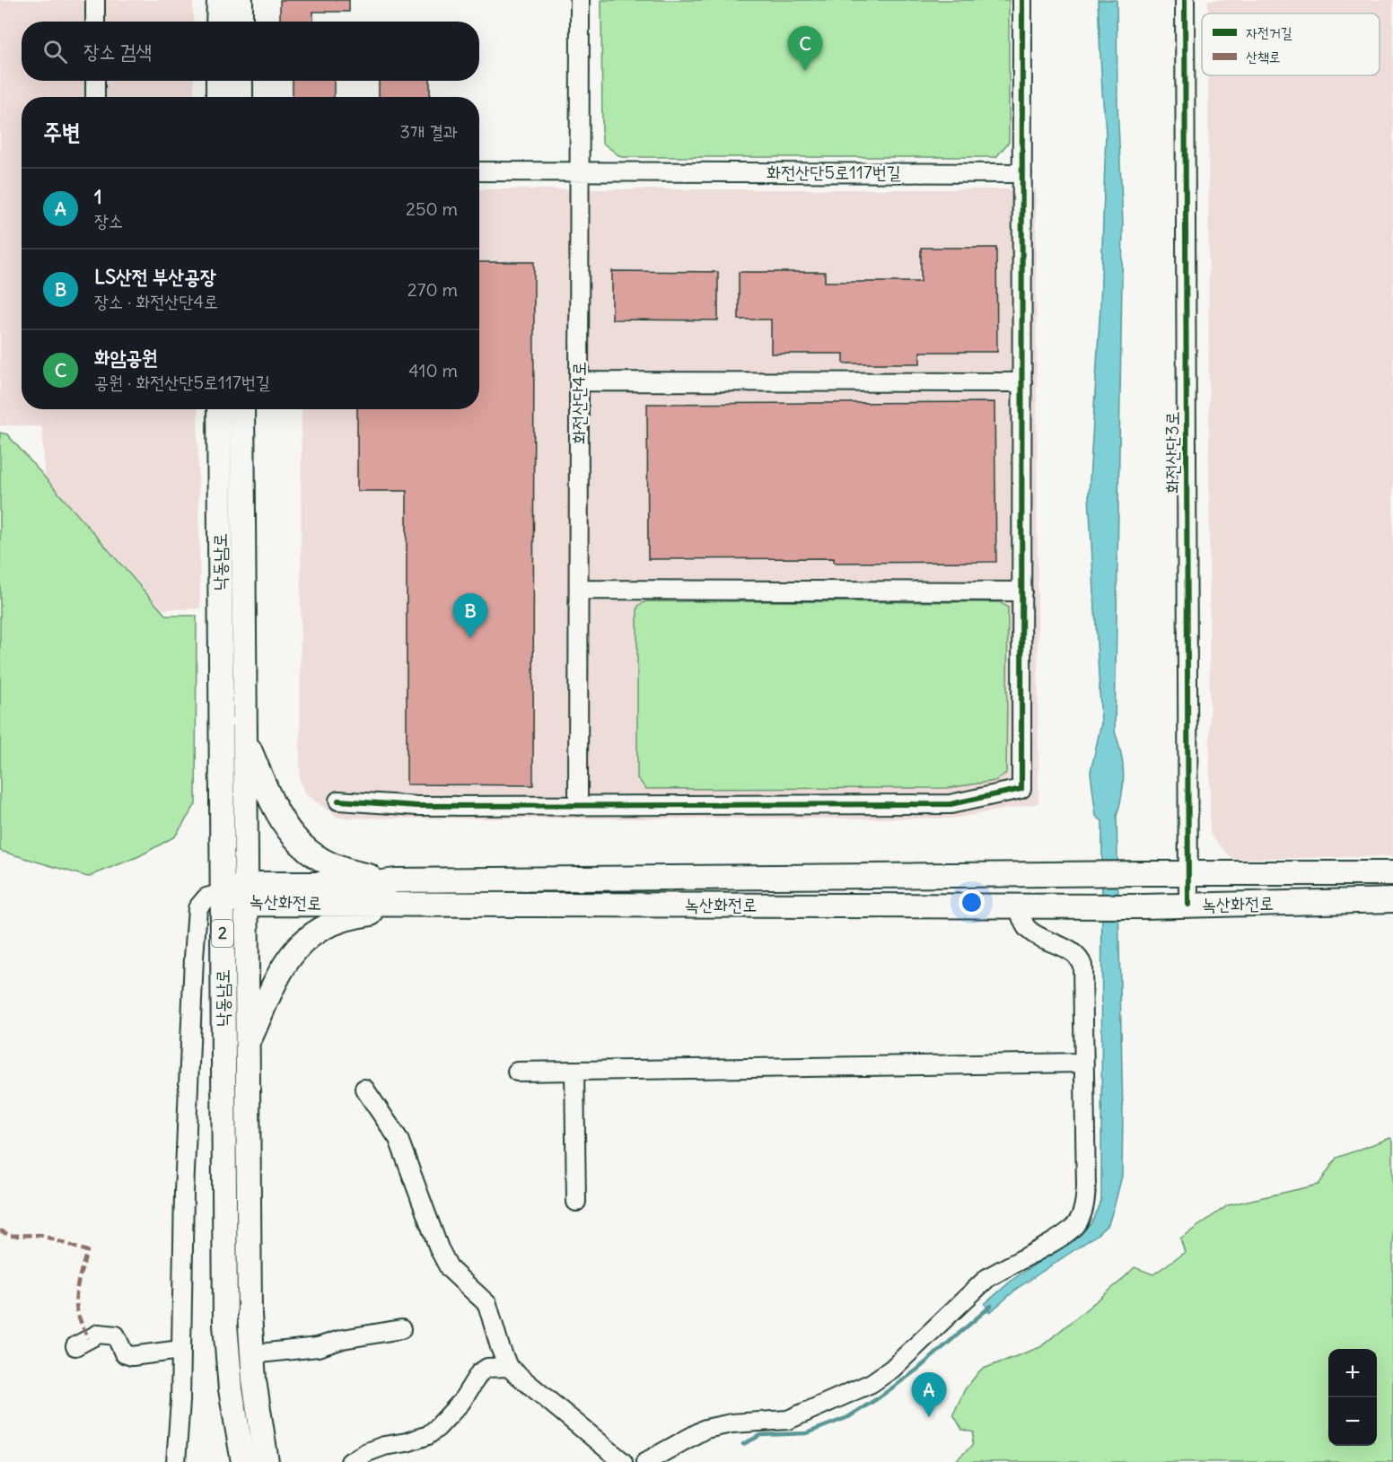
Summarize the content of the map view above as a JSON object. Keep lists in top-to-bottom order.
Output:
{
  "streets": {
    "main road": ["낙동남로", "녹산화전로", "2"],
    "street": ["화전산단5로117번길", "화전산단4로", "화전산단3로"]
  },
  "crossings": [
    ["화전산단5로117번길", "화전산단4로"],
    ["화전산단3로", "녹산화전로"],
    ["낙동남로", "녹산화전로"]
  ],
  "legend": ["자전거길", "산책로"],
  "page": {
    "search": "장소 검색",
    "pins": ["C", "B", "A"],
    "heading": ["주변", "3개 결과"],
    "list": [
      {
        "mark": "A",
        "name": "1",
        "note": "장소",
        "value": "250 m"
      },
      {
        "mark": "B",
        "name": "LS산전 부산공장",
        "note": "장소 · 화전산단4로",
        "value": "270 m"
      },
      {
        "mark": "C",
        "name": "화암공원",
        "note": "공원 · 화전산단5로117번길",
        "value": "410 m"
      }
    ],
    "map_buttons": ["+", "−"]
  }
}
